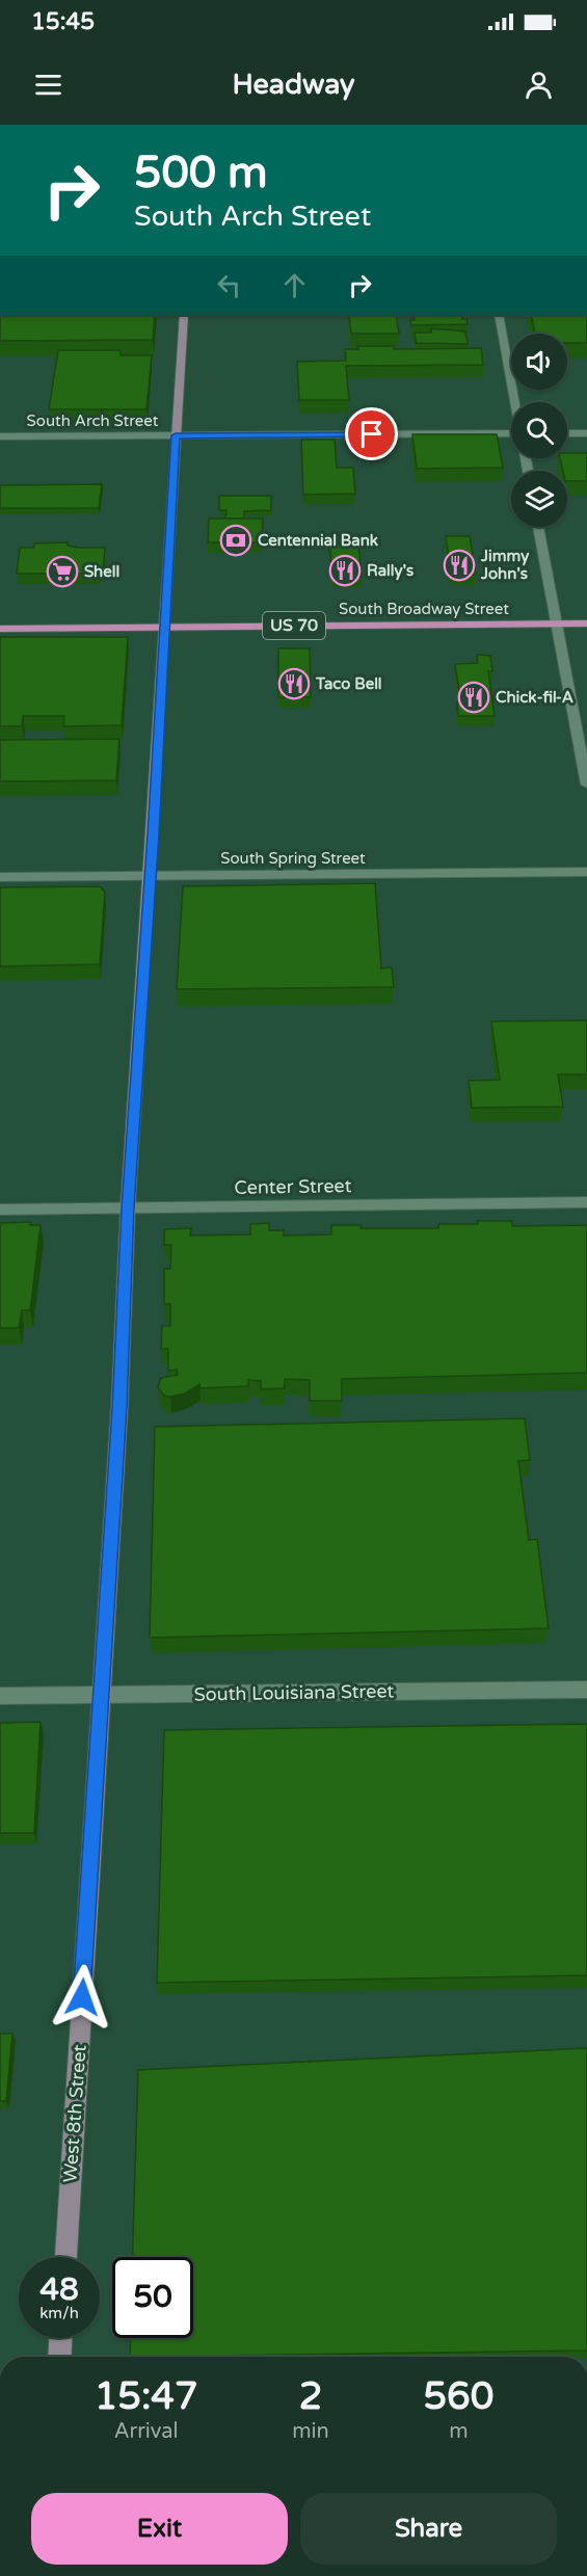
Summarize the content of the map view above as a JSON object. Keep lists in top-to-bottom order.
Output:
{
  "streets": {
    "main road": ["South Broadway Street", "US 70", "West 8th Street"],
    "street": [
      "South Arch Street",
      "South Spring Street",
      "Center Street",
      "South Louisiana Street"
    ]
  },
  "crossings": [
    ["South Arch Street", "West 8th Street"],
    ["South Broadway Street", "West 8th Street"],
    ["South Spring Street", "West 8th Street"],
    ["Center Street", "West 8th Street"],
    ["South Louisiana Street", "West 8th Street"]
  ],
  "places": {
    "bank": ["Centennial Bank"],
    "restaurant": [
      "Jimmy John's",
      "Rally's",
      "Taco Bell",
      "Chick-fil-A"
    ],
    "supermarket": ["Shell"]
  },
  "page": {
    "status": "15:45",
    "header": "Headway",
    "turn": ["500 m", "South Arch Street"],
    "speed": "48 km/h",
    "limit": "50",
    "eta": [
      "15:47",
      "Arrival",
      "2",
      "min",
      "560",
      "m"
    ],
    "buttons": ["Exit", "Share"]
  }
}
